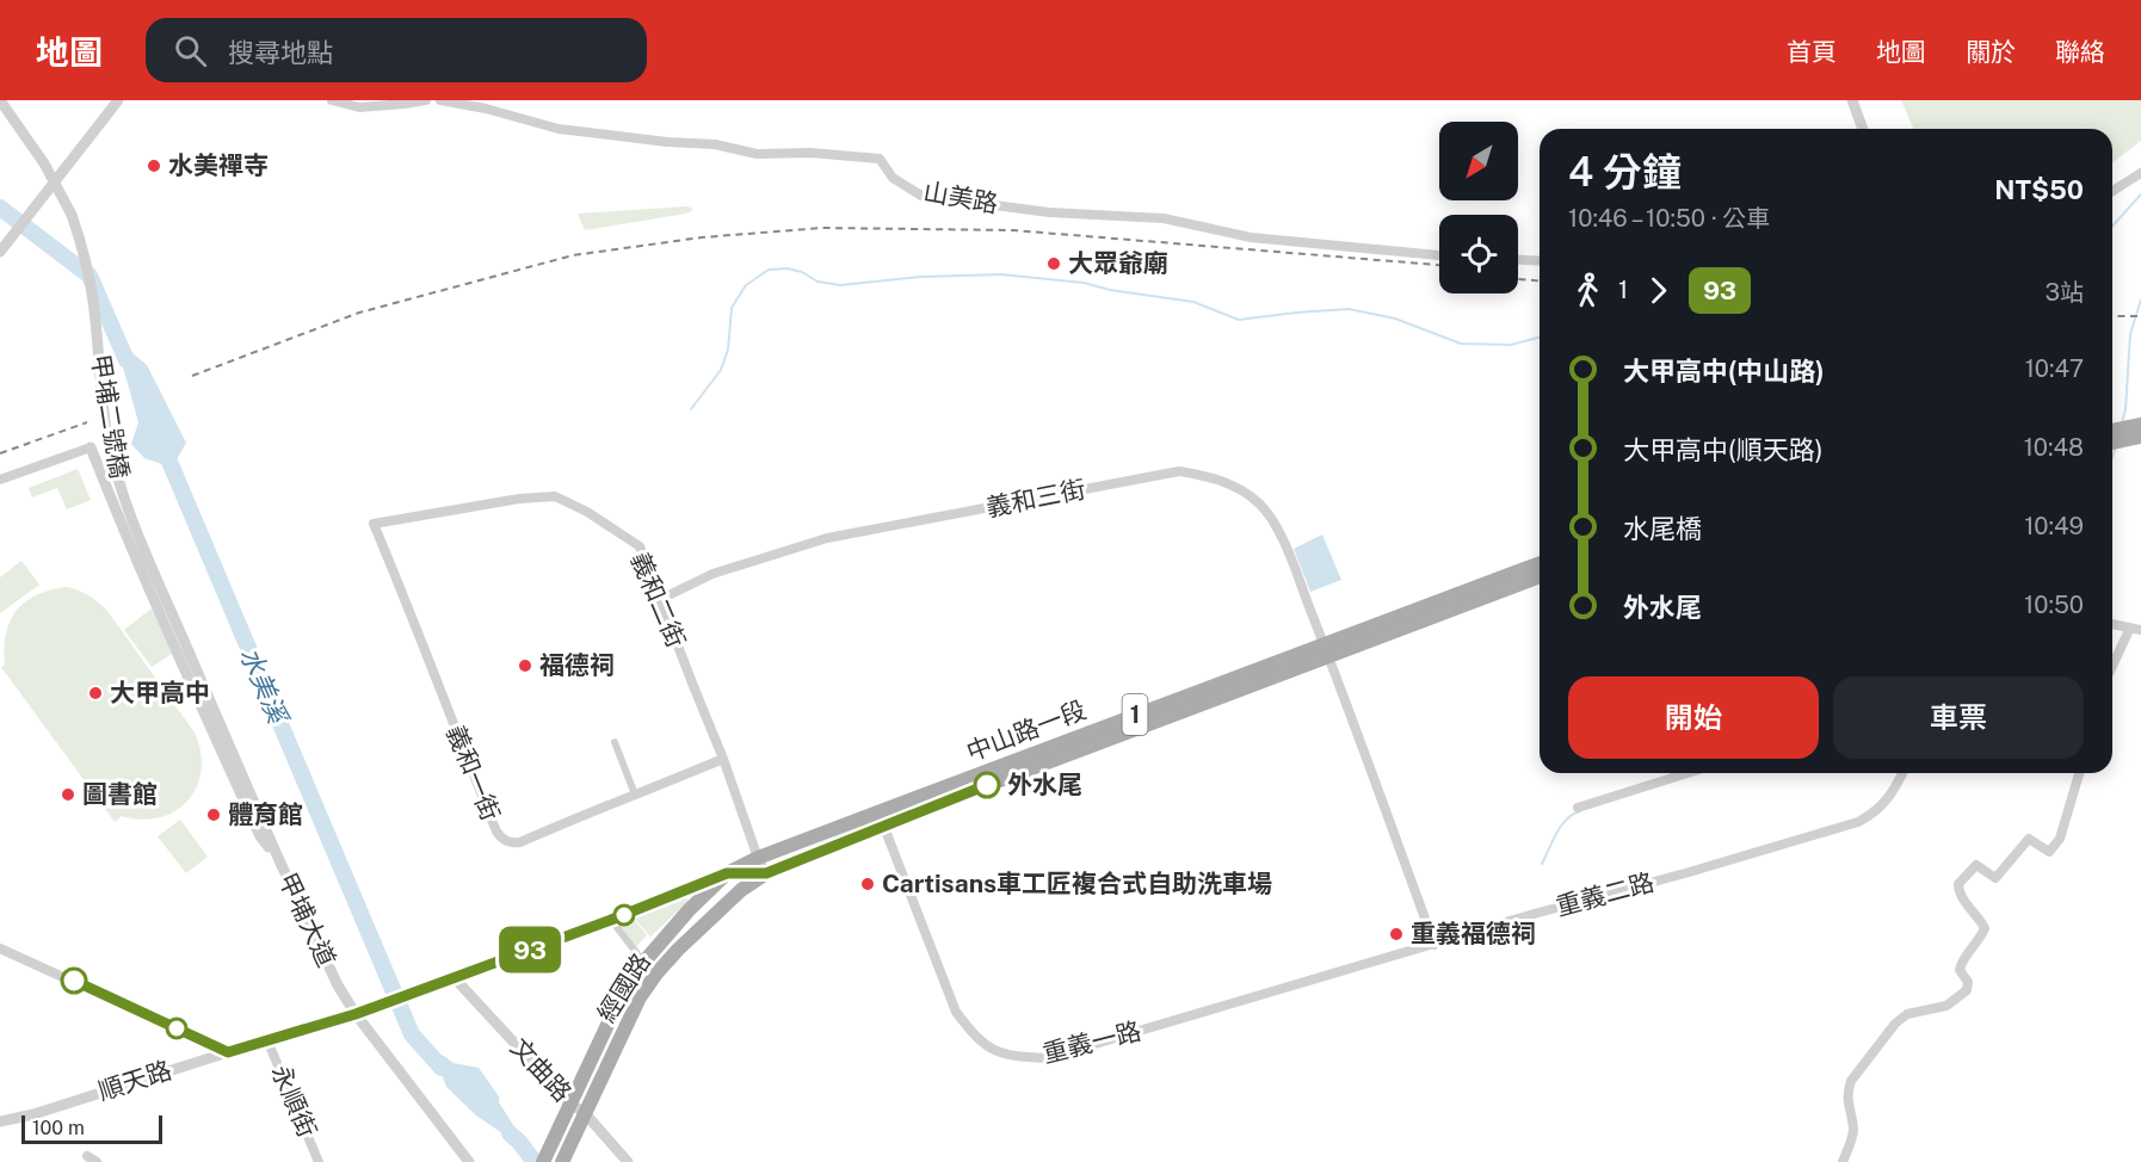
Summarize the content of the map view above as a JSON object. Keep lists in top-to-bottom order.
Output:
{
  "streets": {
    "main road": ["1", "中山路一段", "經國路"],
    "street": [
      "山美路",
      "甲埔二號橋",
      "義和三街",
      "義和二街",
      "義和一街",
      "重義二路",
      "甲埔大道",
      "重義一路",
      "文曲路",
      "順天路",
      "永順街"
    ]
  },
  "crossings": [
    ["甲埔二號橋", "甲埔大道"],
    ["義和三街", "義和二街"],
    ["義和三街", "中山路一段"],
    ["義和二街", "中山路一段"],
    ["義和二街", "義和一街"],
    ["義和二街", "經國路"],
    ["中山路一段", "甲埔大道"],
    ["中山路一段", "經國路"],
    ["中山路一段", "重義一路"],
    ["中山路一段", "文曲路"],
    ["重義二路", "重義一路"],
    ["經國路", "文曲路"]
  ],
  "water": ["水美溪"],
  "places": [
    "水美禪寺",
    "大眾爺廟",
    "福德祠",
    "大甲高中",
    "外水尾",
    "圖書館",
    "體育館",
    "Cartisans車工匠複合式自助洗車場",
    "重義福德祠"
  ],
  "lines": ["bus line 93"],
  "scale_bar": "100 m",
  "north": "bottom left",
  "page": {
    "header": "地圖",
    "search": "搜尋地點",
    "nav": [
      "首頁",
      "地圖",
      "關於",
      "聯絡"
    ],
    "on_map": "93",
    "heading": ["4 分鐘", "10:46 – 10:50 · 公車", "NT$50"],
    "legs": ["1", "93", "3站"],
    "list": [
      {
        "name": "大甲高中(中山路)",
        "value": "10:47"
      },
      {
        "name": "大甲高中(順天路)",
        "value": "10:48"
      },
      {
        "name": "水尾橋",
        "value": "10:49"
      },
      {
        "name": "外水尾",
        "value": "10:50"
      }
    ],
    "buttons": ["開始", "車票"],
    "scale": "100 m"
  }
}
